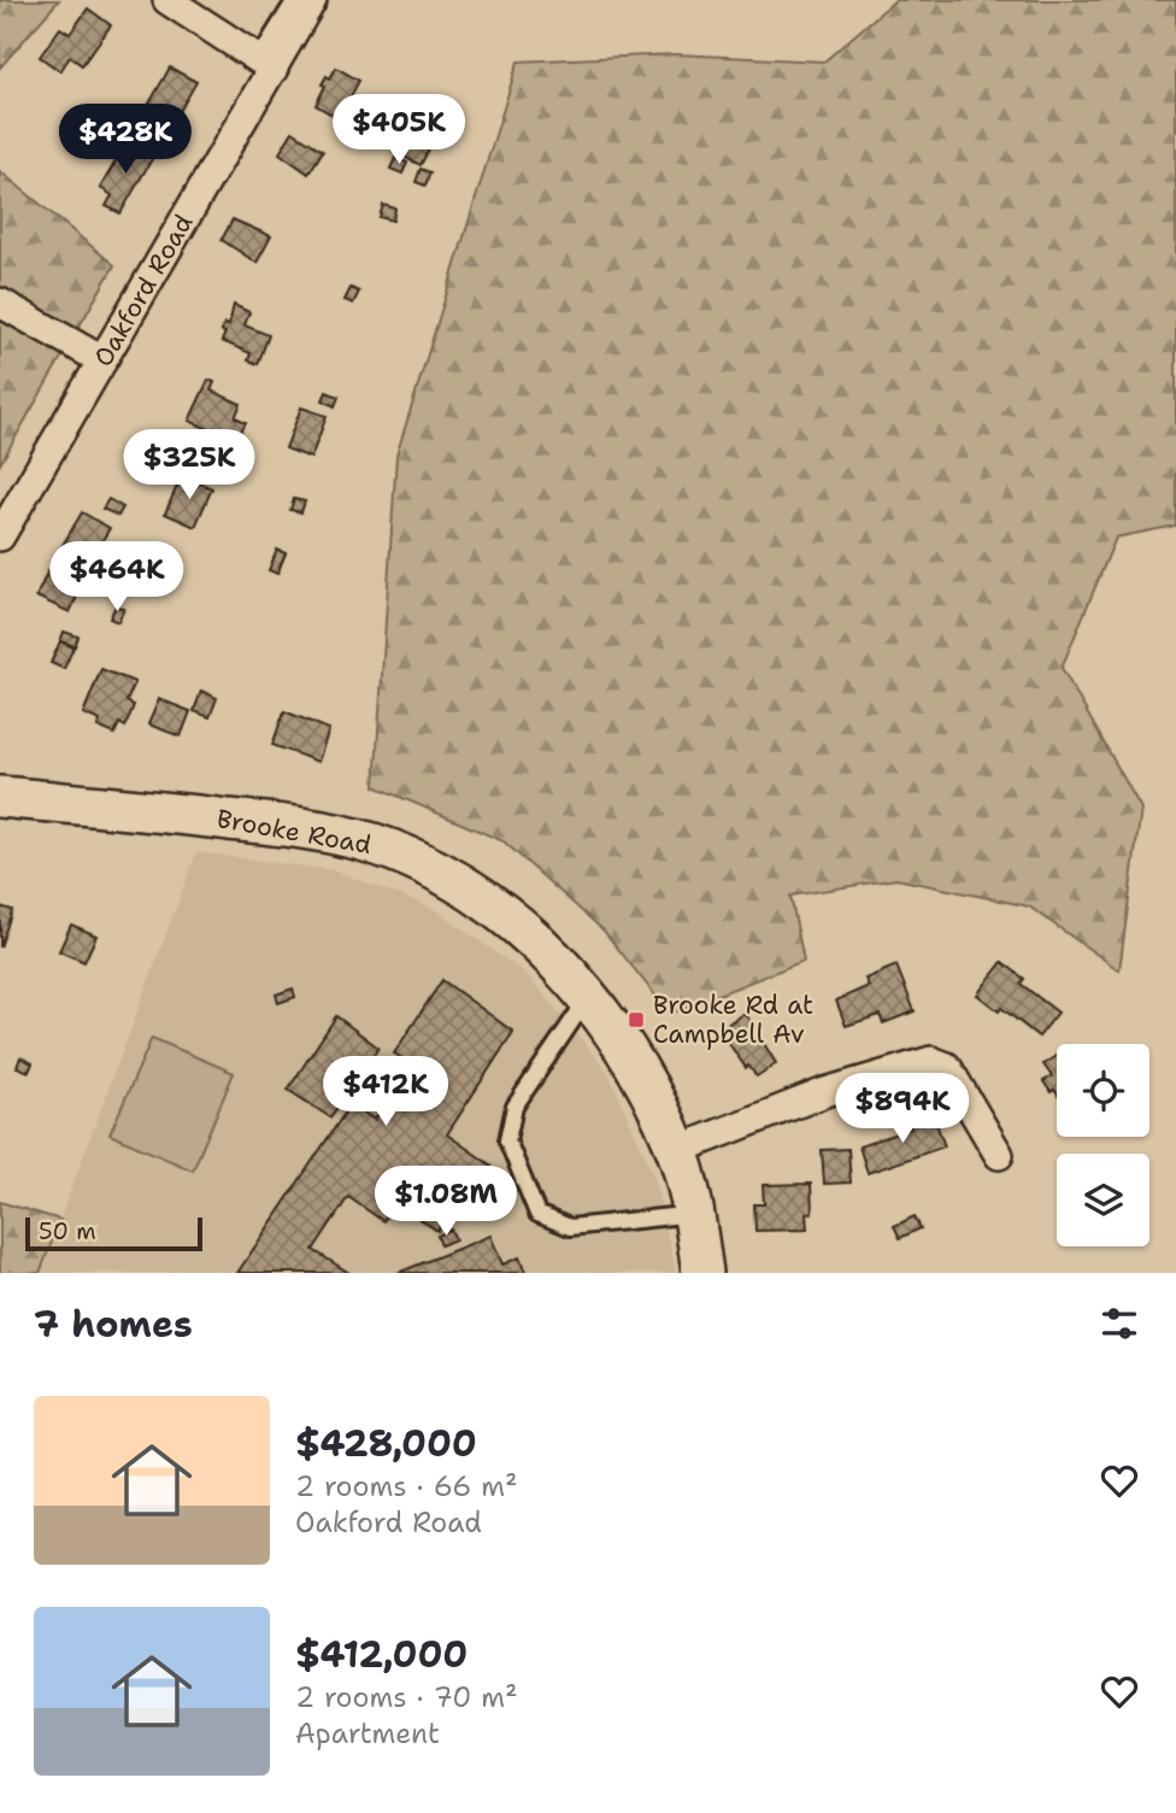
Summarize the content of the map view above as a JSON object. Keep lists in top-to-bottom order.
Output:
{
  "streets": {
    "street": ["Oakford Road", "Brooke Road"]
  },
  "places": {
    "transit": ["Brooke Rd at Campbell Av"]
  },
  "scale_bar": "50 m",
  "page": {
    "price": [
      "$405K",
      "$428K",
      "$325K",
      "$464K",
      "$412K",
      "$894K",
      "$1.08M"
    ],
    "scale": "50 m",
    "heading": "7 homes",
    "list": [
      {
        "name": "$428,000",
        "note": "2 rooms · 66 m² · Oakford Road"
      },
      {
        "name": "$412,000",
        "note": "2 rooms · 70 m² · Apartment"
      }
    ]
  }
}
